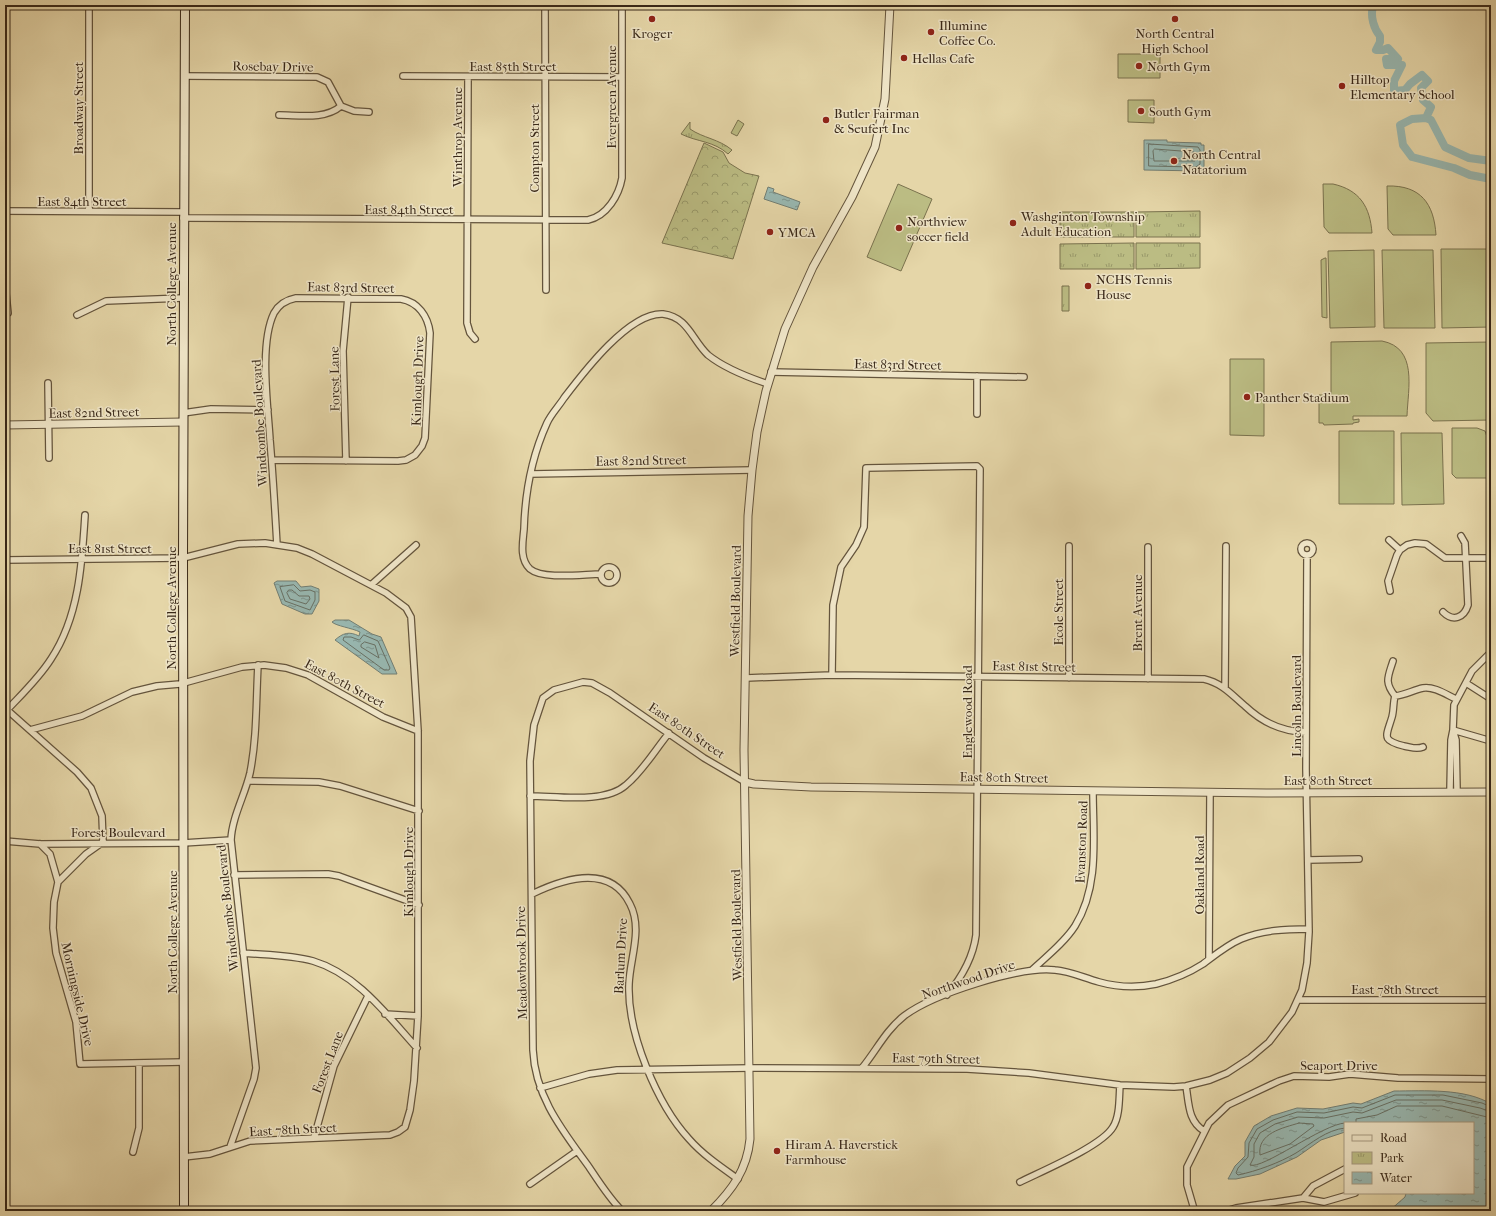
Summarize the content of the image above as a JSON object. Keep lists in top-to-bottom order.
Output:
{
  "streets": {
    "main road": ["North College Avenue"],
    "street": [
      "Rosebay Drive",
      "East 85th Street",
      "Evergreen Avenue",
      "Broadway Street",
      "Winthrop Avenue",
      "Compton Street",
      "East 84th Street",
      "East 83rd Street",
      "Forest Lane",
      "Kimlough Drive",
      "East 82nd Street",
      "Windcombe Boulevard",
      "East 81st Street",
      "Westfield Boulevard",
      "Ecole Street",
      "Brent Avenue",
      "East 80th Street",
      "Lincoln Boulevard",
      "Englewood Road",
      "Forest Boulevard",
      "Evanston Road",
      "Oakland Road",
      "Barlum Drive",
      "Meadowbrook Drive",
      "Northwood Drive",
      "East 78th Street",
      "Morningside Drive",
      "East 79th Street",
      "Seaport Drive"
    ]
  },
  "crossings": [
    ["Rosebay Drive", "North College Avenue"],
    ["East 85th Street", "Evergreen Avenue"],
    ["East 85th Street", "Winthrop Avenue"],
    ["East 85th Street", "Compton Street"],
    ["Evergreen Avenue", "East 84th Street"],
    ["Broadway Street", "East 84th Street"],
    ["Winthrop Avenue", "East 84th Street"],
    ["Compton Street", "East 84th Street"],
    ["East 84th Street", "North College Avenue"],
    ["North College Avenue", "East 82nd Street"],
    ["North College Avenue", "East 81st Street"],
    ["North College Avenue", "East 80th Street"],
    ["North College Avenue", "Forest Boulevard"],
    ["North College Avenue", "East 78th Street"],
    ["East 83rd Street", "Forest Lane"],
    ["East 83rd Street", "Kimlough Drive"],
    ["East 83rd Street", "Windcombe Boulevard"],
    ["East 83rd Street", "Westfield Boulevard"],
    ["Forest Lane", "Kimlough Drive"],
    ["Forest Lane", "East 78th Street"],
    ["Kimlough Drive", "East 81st Street"],
    ["Kimlough Drive", "East 80th Street"],
    ["Kimlough Drive", "East 78th Street"],
    ["East 82nd Street", "Westfield Boulevard"],
    ["Windcombe Boulevard", "East 81st Street"],
    ["Windcombe Boulevard", "East 80th Street"],
    ["Windcombe Boulevard", "Forest Boulevard"],
    ["Windcombe Boulevard", "East 78th Street"],
    ["East 81st Street", "Westfield Boulevard"],
    ["East 81st Street", "Ecole Street"],
    ["East 81st Street", "Brent Avenue"],
    ["East 81st Street", "Lincoln Boulevard"],
    ["East 81st Street", "Englewood Road"],
    ["Westfield Boulevard", "East 80th Street"],
    ["Westfield Boulevard", "Barlum Drive"],
    ["Westfield Boulevard", "East 79th Street"],
    ["East 80th Street", "Lincoln Boulevard"],
    ["East 80th Street", "Englewood Road"],
    ["East 80th Street", "Evanston Road"],
    ["East 80th Street", "Oakland Road"],
    ["East 80th Street", "Meadowbrook Drive"],
    ["Lincoln Boulevard", "Northwood Drive"],
    ["Lincoln Boulevard", "East 78th Street"],
    ["Lincoln Boulevard", "East 79th Street"],
    ["Englewood Road", "Northwood Drive"],
    ["Forest Boulevard", "Morningside Drive"],
    ["Evanston Road", "Northwood Drive"],
    ["Oakland Road", "Northwood Drive"],
    ["Barlum Drive", "Meadowbrook Drive"],
    ["Barlum Drive", "East 79th Street"],
    ["Meadowbrook Drive", "East 79th Street"],
    ["Northwood Drive", "East 79th Street"],
    ["East 78th Street", "East 79th Street"]
  ],
  "places": [
    "Kroger",
    "North Central High School",
    "Illumine Coffee Co.",
    "Hellas Cafe",
    "North Gym",
    "Hilltop Elementary School",
    "South Gym",
    "Butler Fairman & Seufert Inc",
    "North Central Natatorium",
    "Washginton Township Adult Education",
    "Northview soccer field",
    "YMCA",
    "NCHS Tennis House",
    "Panther Stadium",
    "Hiram A. Haverstick Farmhouse"
  ],
  "legend": ["Road", "Park", "Water"]
}
